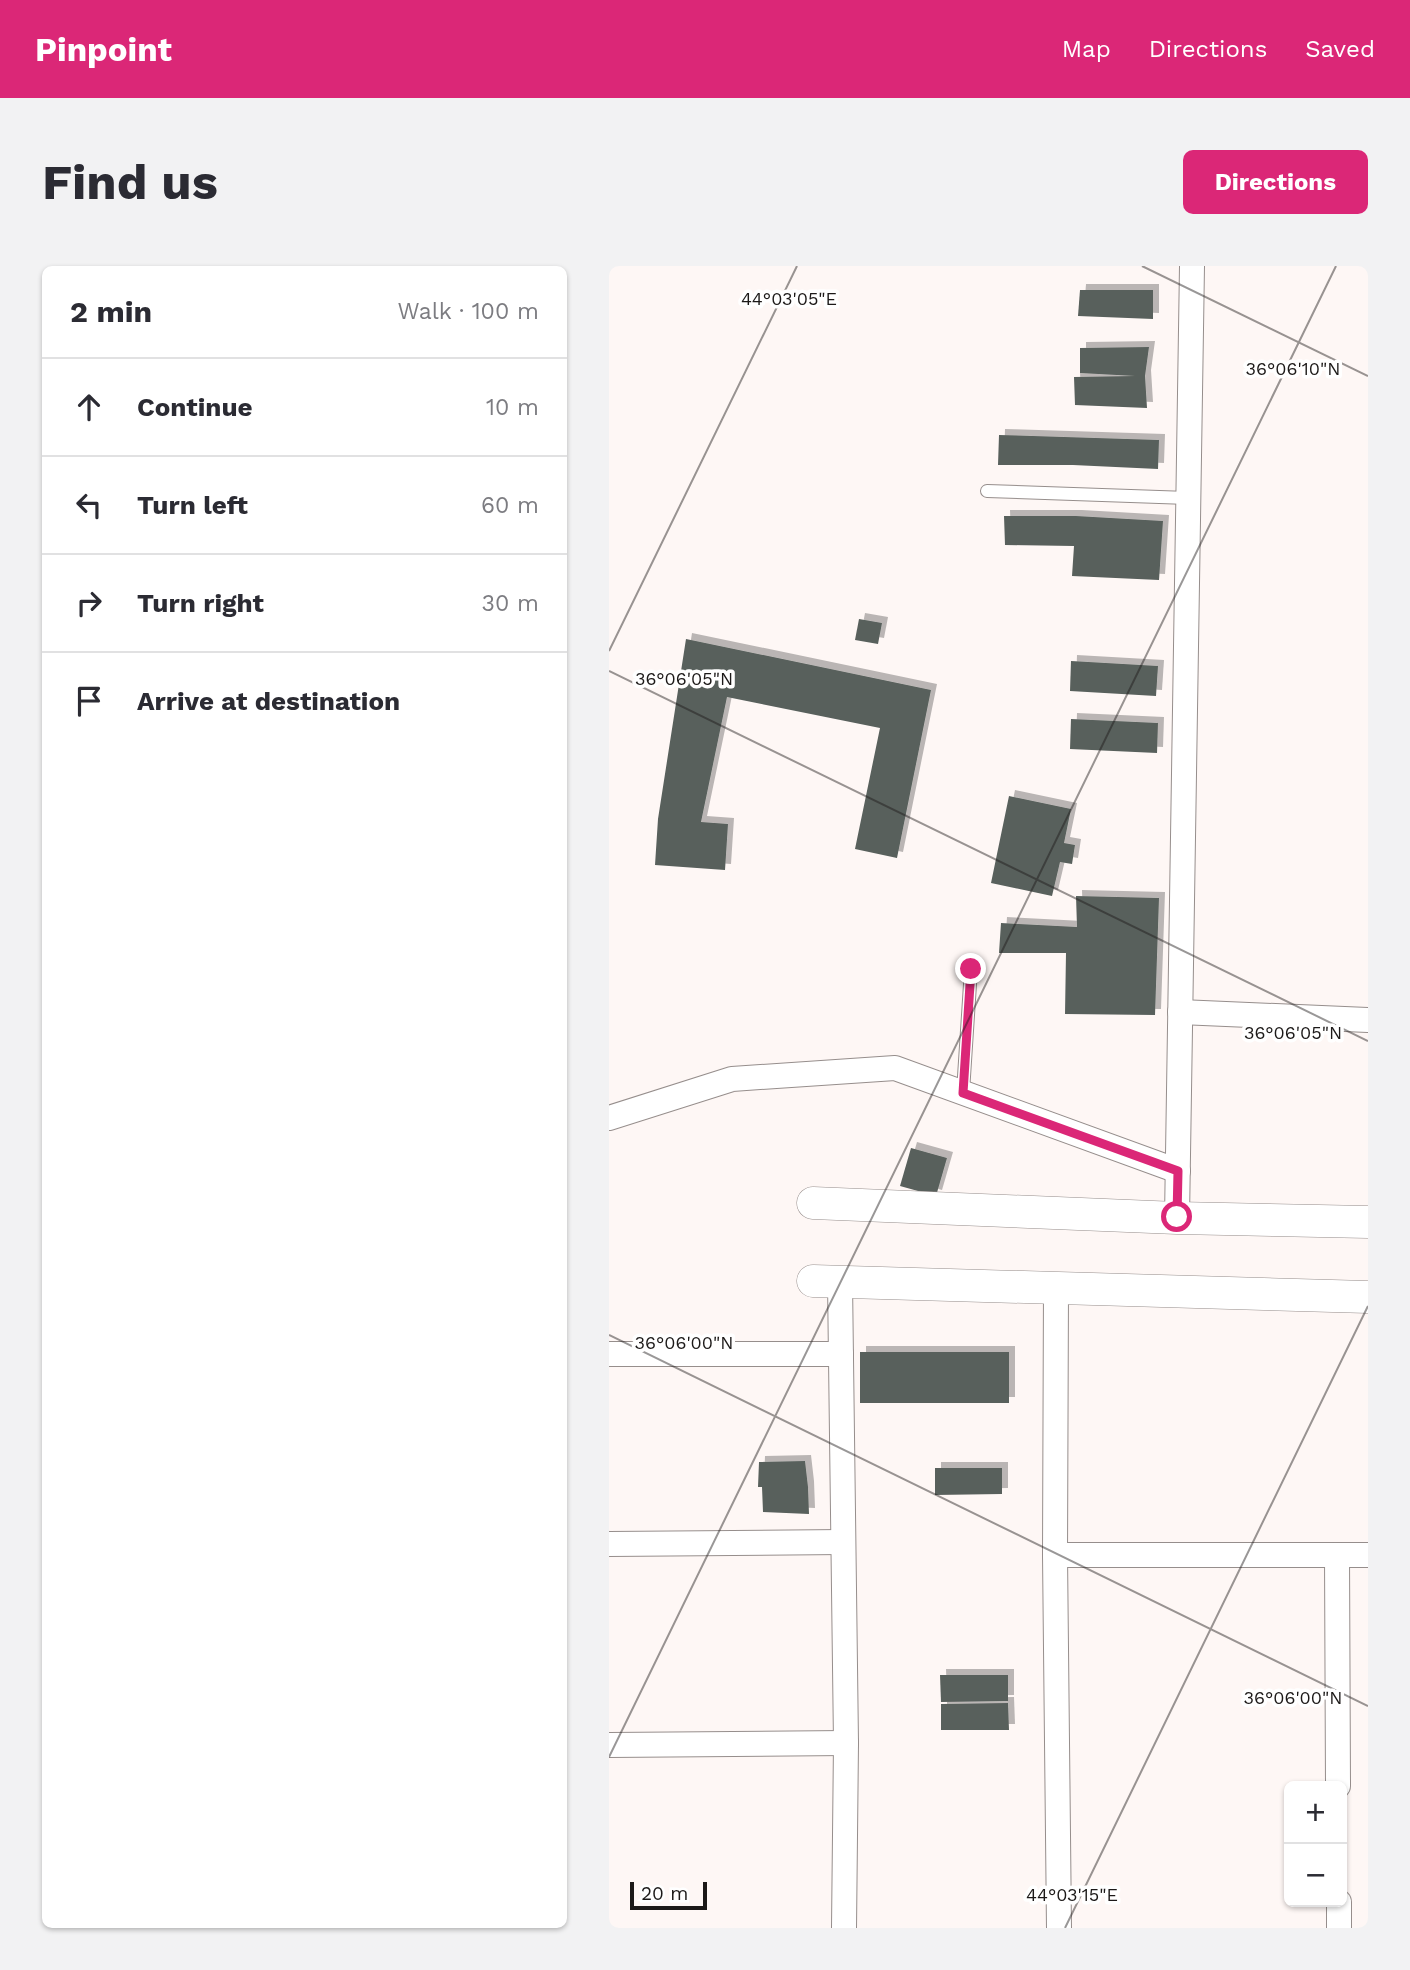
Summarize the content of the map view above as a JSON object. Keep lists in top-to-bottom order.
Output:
{
  "scale_bar": "20 m",
  "page": {
    "header": "Pinpoint",
    "nav": ["Map", "Directions", "Saved"],
    "buttons": "Directions",
    "title": "Find us",
    "heading": ["2 min", "Walk · 100 m"],
    "list": [
      ["Continue", "10 m"],
      ["Turn left", "60 m"],
      ["Turn right", "30 m"],
      "Arrive at destination"
    ],
    "map_buttons": ["+", "−"],
    "scale": "20 m"
  },
  "coordinates": [
    "44°03'05\"E",
    "36°06'10\"N",
    "36°06'05\"N",
    "36°06'00\"N",
    "44°03'15\"E"
  ]
}
